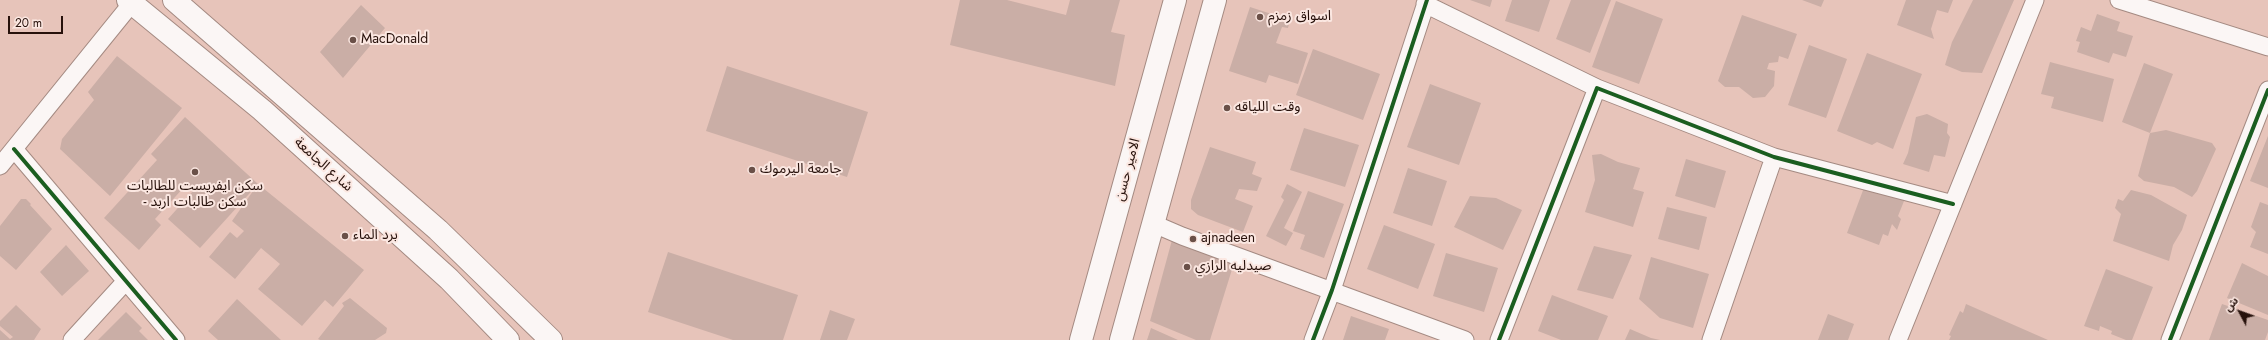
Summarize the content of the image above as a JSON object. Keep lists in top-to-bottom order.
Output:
{
  "streets": {
    "main road": ["شارع الجامعة", "الامير حسن"]
  },
  "places": [
    "اسواق زمزم",
    "MacDonald",
    "وقت اللياقه",
    "جامعة اليرموك",
    "سكن ايفريست للطالبات - سكن طالبات اربد",
    "برد الماء",
    "ajnadeen",
    "صيدليه الرازي"
  ],
  "scale_bar": "20 m",
  "north": "top left"
}
